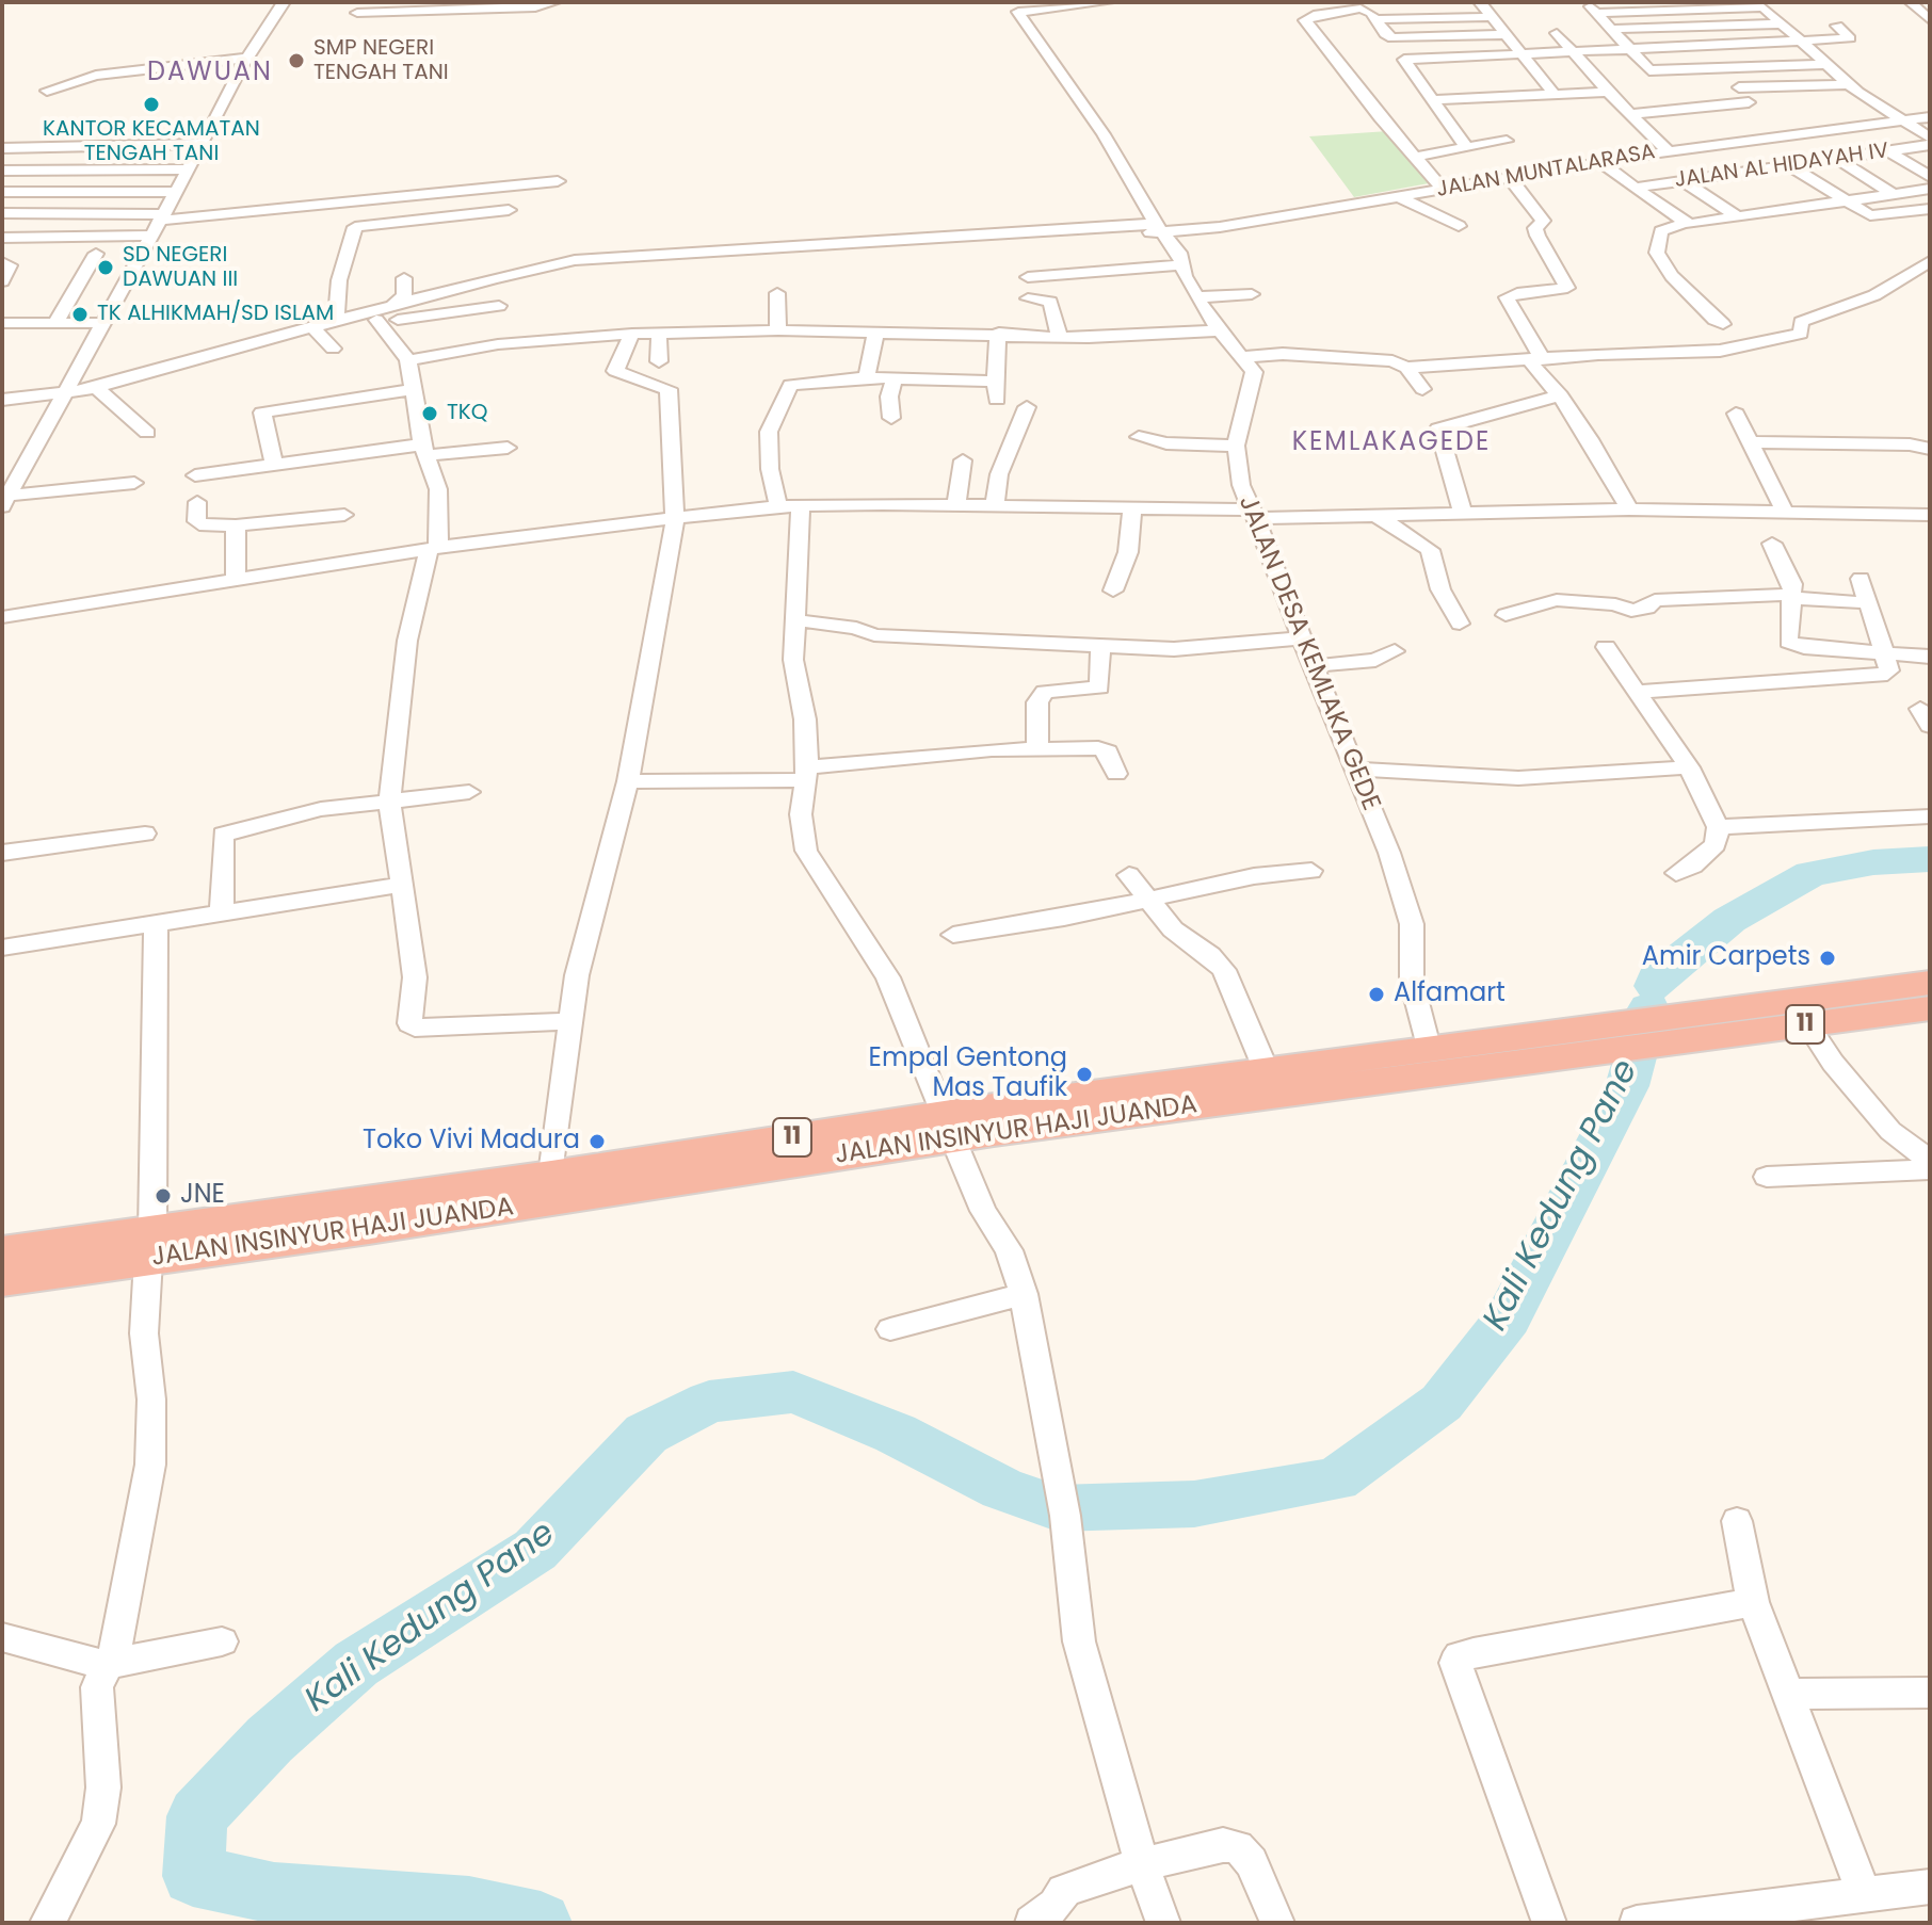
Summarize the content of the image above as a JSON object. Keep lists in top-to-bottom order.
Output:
{
  "streets": {
    "highway": ["11", "JALAN INSINYUR HAJI JUANDA"],
    "street": ["JALAN AL HIDAYAH IV", "JALAN MUNTALARASA", "JALAN DESA KEMLAKA GEDE"]
  },
  "crossings": [
    ["JALAN MUNTALARASA", "JALAN DESA KEMLAKA GEDE"],
    ["JALAN DESA KEMLAKA GEDE", "JALAN INSINYUR HAJI JUANDA"]
  ],
  "districts": ["DAWUAN", "KEMLAKAGEDE"],
  "water": ["Kali Kedung Pane"],
  "places": [
    "SMP NEGERI TENGAH TANI",
    "KANTOR KECAMATAN TENGAH TANI",
    "SD NEGERI DAWUAN III",
    "TK ALHIKMAH/SD ISLAM",
    "TKQ",
    "Amir Carpets",
    "Alfamart",
    "Empal Gentong Mas Taufik",
    "Toko Vivi Madura",
    "JNE"
  ]
}
